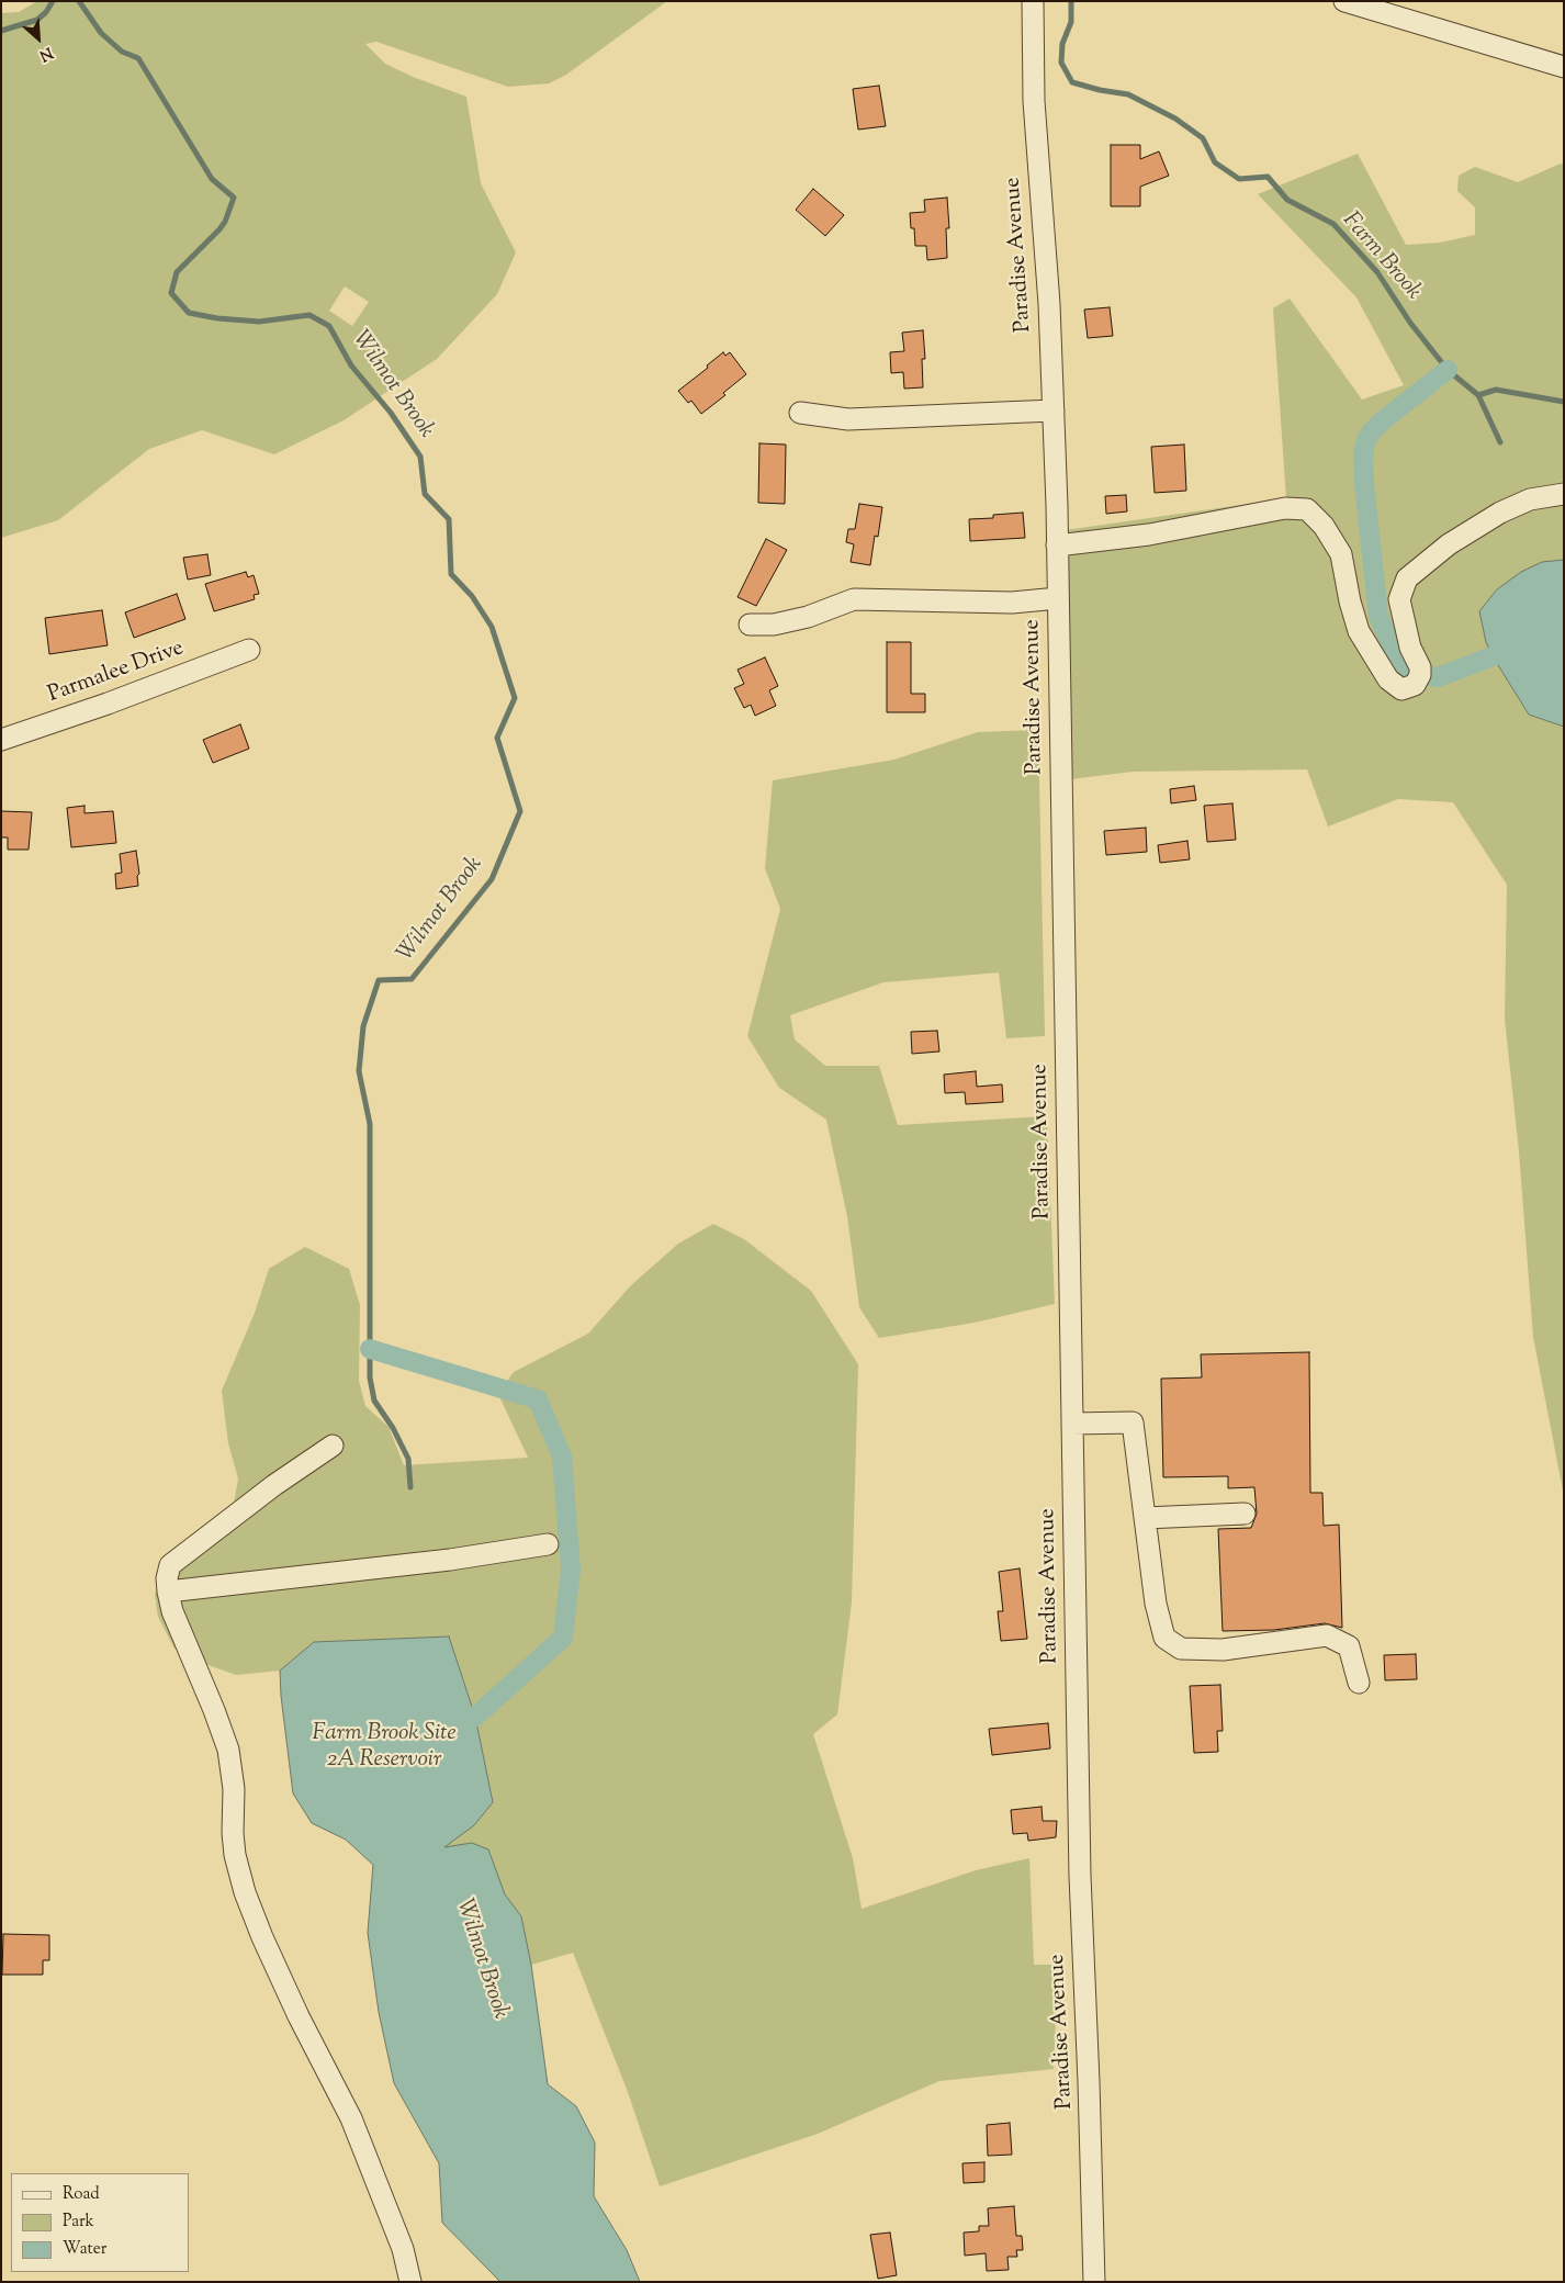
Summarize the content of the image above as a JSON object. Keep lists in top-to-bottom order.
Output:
{
  "streets": {
    "street": ["Paradise Avenue", "Parmalee Drive"]
  },
  "water": ["Farm Brook", "Wilmot Brook", "Farm Brook Site 2A Reservoir"],
  "legend": ["Road", "Park", "Water"],
  "north": "bottom right"
}
